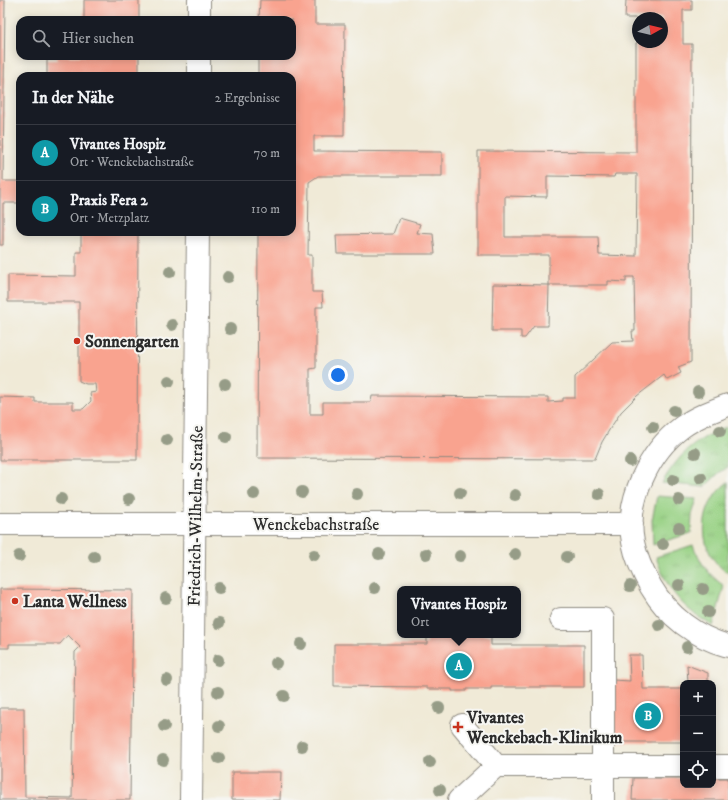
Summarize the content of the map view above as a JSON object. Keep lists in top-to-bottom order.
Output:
{
  "streets": {
    "street": ["Friedrich-Wilhelm-Straße", "Wenckebachstraße"]
  },
  "crossings": [
    ["Friedrich-Wilhelm-Straße", "Wenckebachstraße"]
  ],
  "places": {
    "other": ["Sonnengarten", "Lanta Wellness"],
    "health": ["Vivantes Wenckebach-Klinikum"]
  },
  "north": "right",
  "page": {
    "search": "Hier suchen",
    "heading": ["In der Nähe", "2 Ergebnisse"],
    "list": [
      {
        "mark": "A",
        "name": "Vivantes Hospiz",
        "note": "Ort · Wenckebachstraße",
        "value": "70 m"
      },
      {
        "mark": "B",
        "name": "Praxis Fera 2",
        "note": "Ort · Metzplatz",
        "value": "110 m"
      }
    ],
    "popup": ["Vivantes Hospiz", "Ort"],
    "pins": ["A", "B"],
    "map_buttons": ["+", "−"]
  }
}
